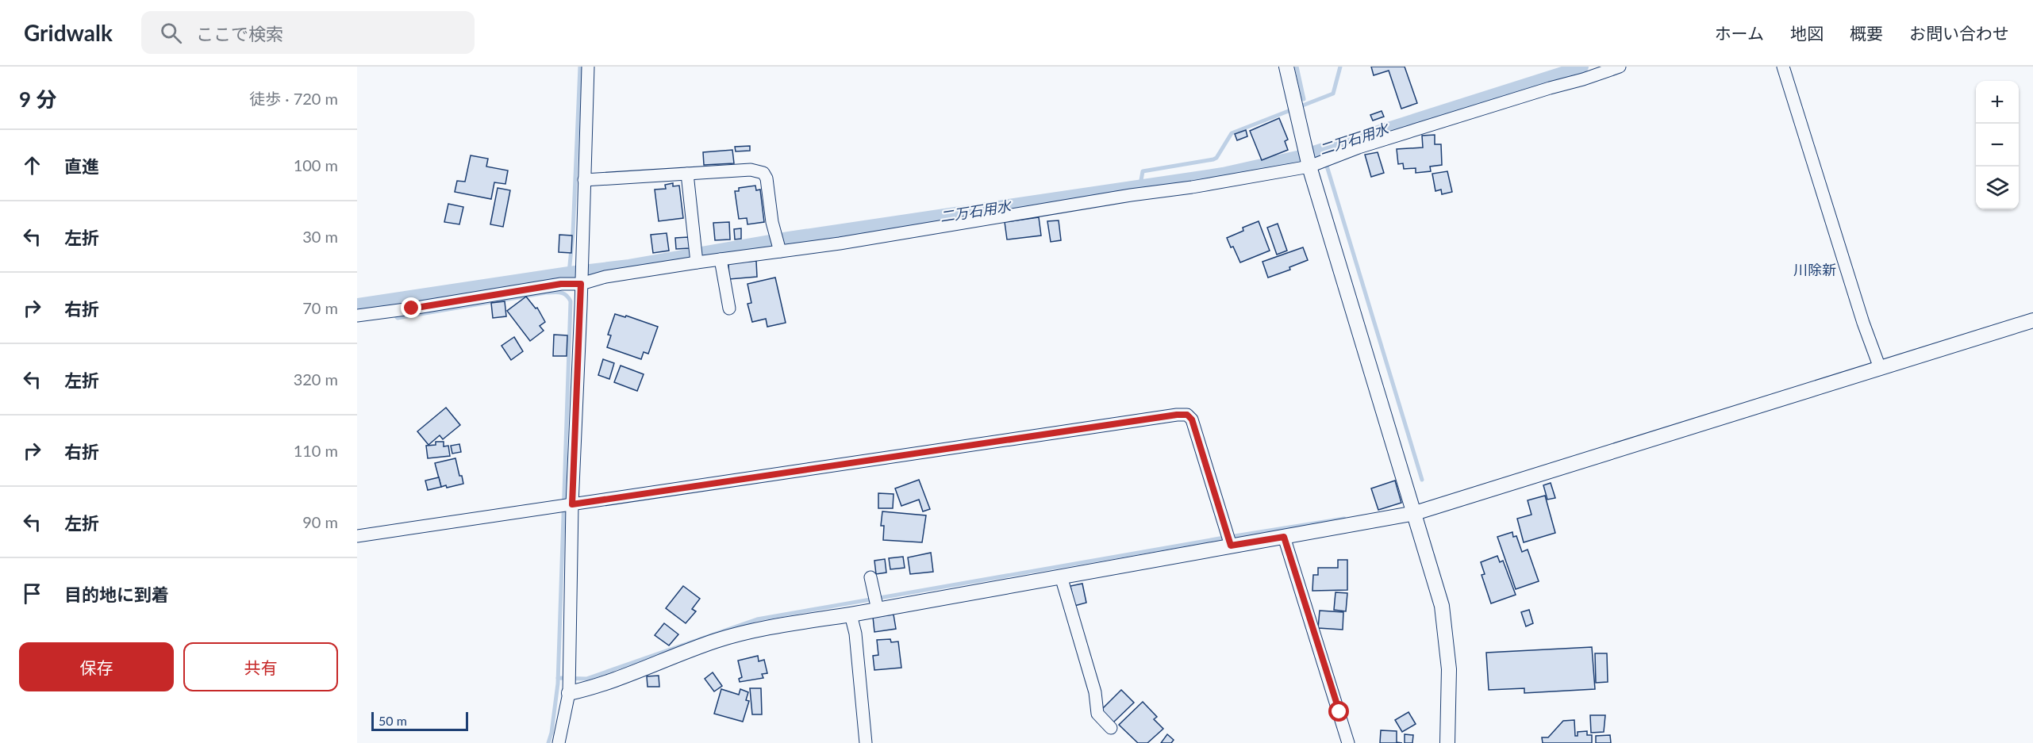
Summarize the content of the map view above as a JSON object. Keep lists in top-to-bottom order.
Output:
{
  "districts": ["川除新"],
  "water": ["二万石用水"],
  "scale_bar": "50 m",
  "page": {
    "header": "Gridwalk",
    "search": "ここで検索",
    "nav": [
      "ホーム",
      "地図",
      "概要",
      "お問い合わせ"
    ],
    "heading": ["9 分", "徒歩 · 720 m"],
    "map_buttons": ["+", "−"],
    "list": [
      ["直進", "100 m"],
      ["左折", "30 m"],
      ["右折", "70 m"],
      ["左折", "320 m"],
      ["右折", "110 m"],
      ["左折", "90 m"],
      "目的地に到着"
    ],
    "buttons": ["保存", "共有"],
    "scale": "50 m"
  }
}
